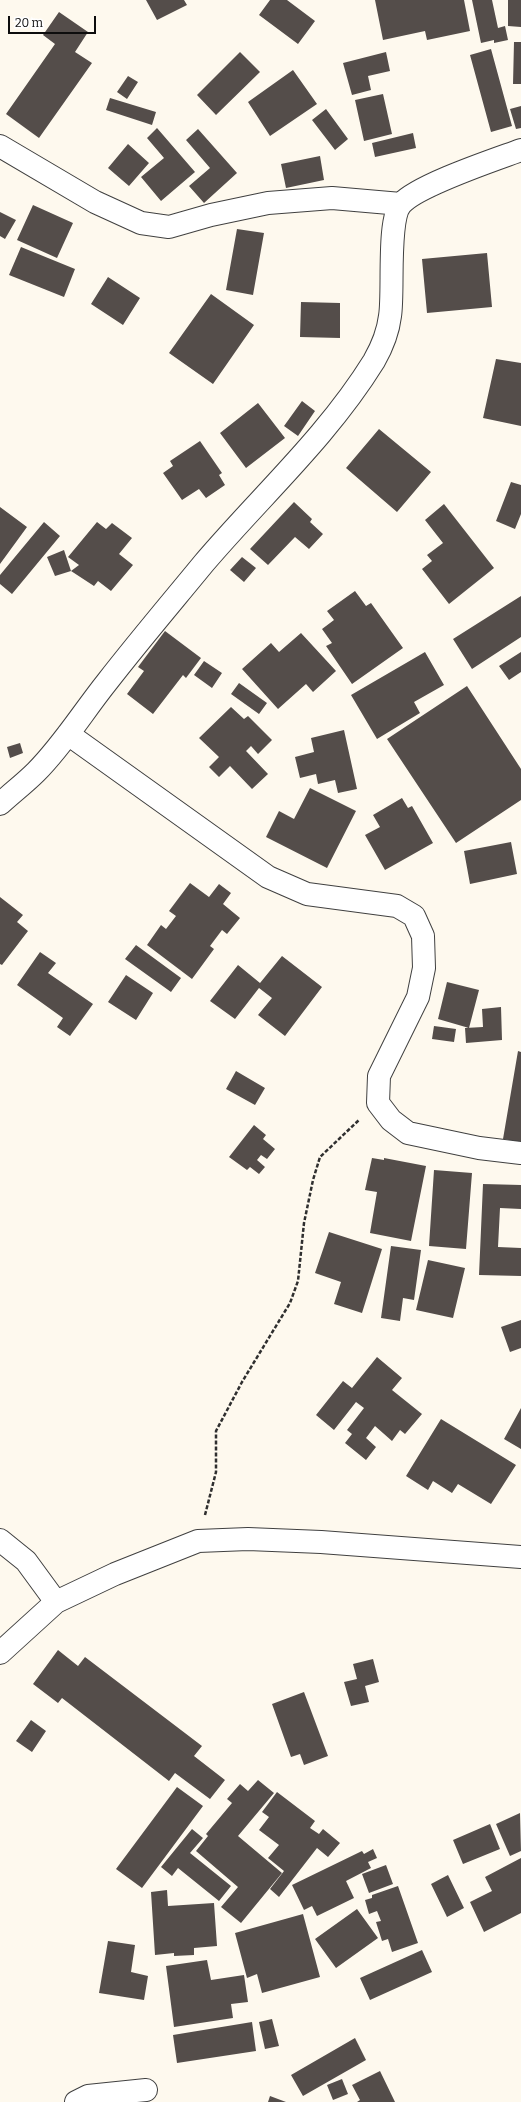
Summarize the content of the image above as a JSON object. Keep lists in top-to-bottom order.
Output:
{
  "scale_bar": "20 m"
}
